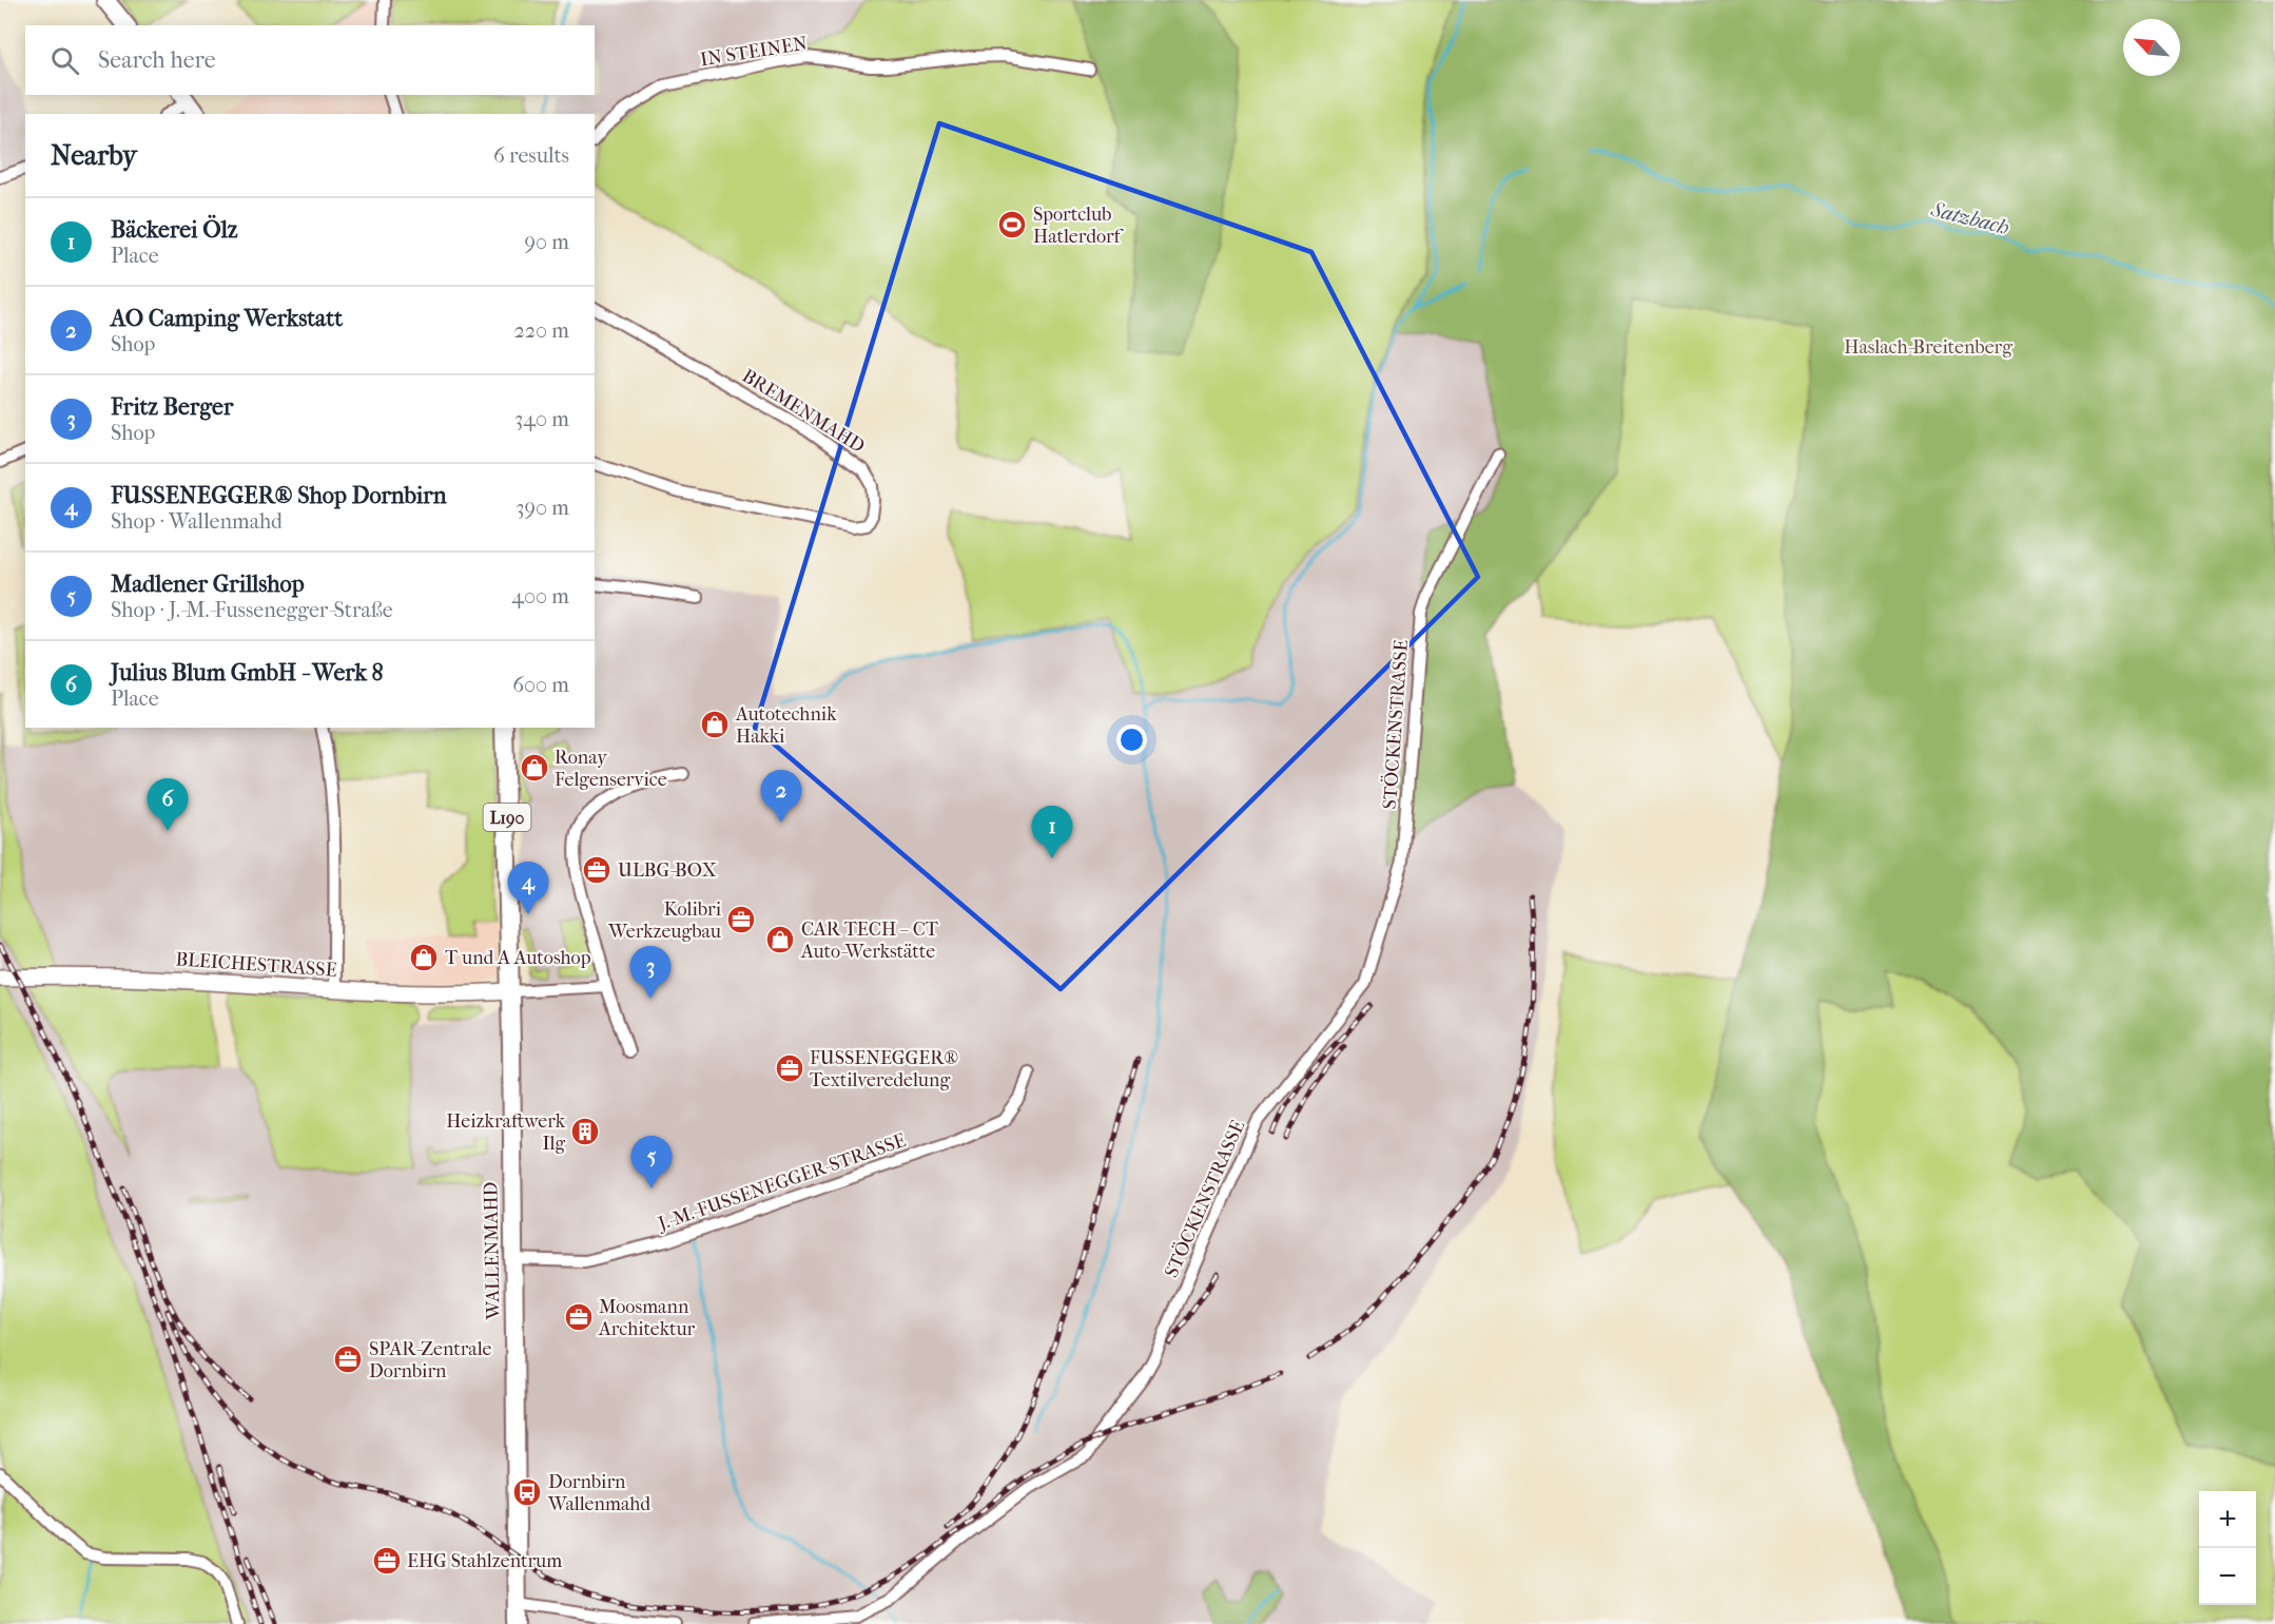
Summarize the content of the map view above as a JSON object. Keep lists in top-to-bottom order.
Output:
{
  "streets": {
    "main road": ["L190", "BLEICHESTRASSE", "WALLENMAHD"],
    "street": [
      "IN STEINEN",
      "BREMENMAHD",
      "STÖCKENSTRASSE",
      "J.-M.-FUSSENEGGER-STRASSE"
    ]
  },
  "crossings": [
    ["BLEICHESTRASSE", "WALLENMAHD"],
    ["J.-M.-FUSSENEGGER-STRASSE", "WALLENMAHD"]
  ],
  "water": ["Satzbach"],
  "parks": ["Haslach-Breitenberg"],
  "places": {
    "sports": ["Sportclub Hatlerdorf"],
    "shop": [
      "Autotechnik Hakki",
      "Ronay Felgenservice",
      "CAR TECH – CT Auto-Werkstätte",
      "T und A Autoshop"
    ],
    "office": [
      "ULBG-BOX",
      "Kolibri Werkzeugbau",
      "FUSSENEGGER® Textilveredelung",
      "Moosmann Architektur",
      "SPAR-Zentrale Dornbirn",
      "EHG Stahlzentrum"
    ],
    "building": ["Heizkraftwerk Ilg"],
    "bus stop": ["Dornbirn Wallenmahd"]
  },
  "north": "top left",
  "page": {
    "search": "Search here",
    "heading": ["Nearby", "6 results"],
    "list": [
      {
        "mark": "1",
        "name": "Bäckerei Ölz",
        "note": "Place",
        "value": "90 m"
      },
      {
        "mark": "2",
        "name": "AO Camping Werkstatt",
        "note": "Shop",
        "value": "220 m"
      },
      {
        "mark": "3",
        "name": "Fritz Berger",
        "note": "Shop",
        "value": "340 m"
      },
      {
        "mark": "4",
        "name": "FUSSENEGGER® Shop Dornbirn",
        "note": "Shop · Wallenmahd",
        "value": "390 m"
      },
      {
        "mark": "5",
        "name": "Madlener Grillshop",
        "note": "Shop · J.-M.-Fussenegger-Straße",
        "value": "400 m"
      },
      {
        "mark": "6",
        "name": "Julius Blum GmbH - Werk 8",
        "note": "Place",
        "value": "600 m"
      }
    ],
    "pins": [
      "2",
      "6",
      "1",
      "4",
      "3",
      "5"
    ],
    "map_buttons": ["+", "−"]
  }
}
